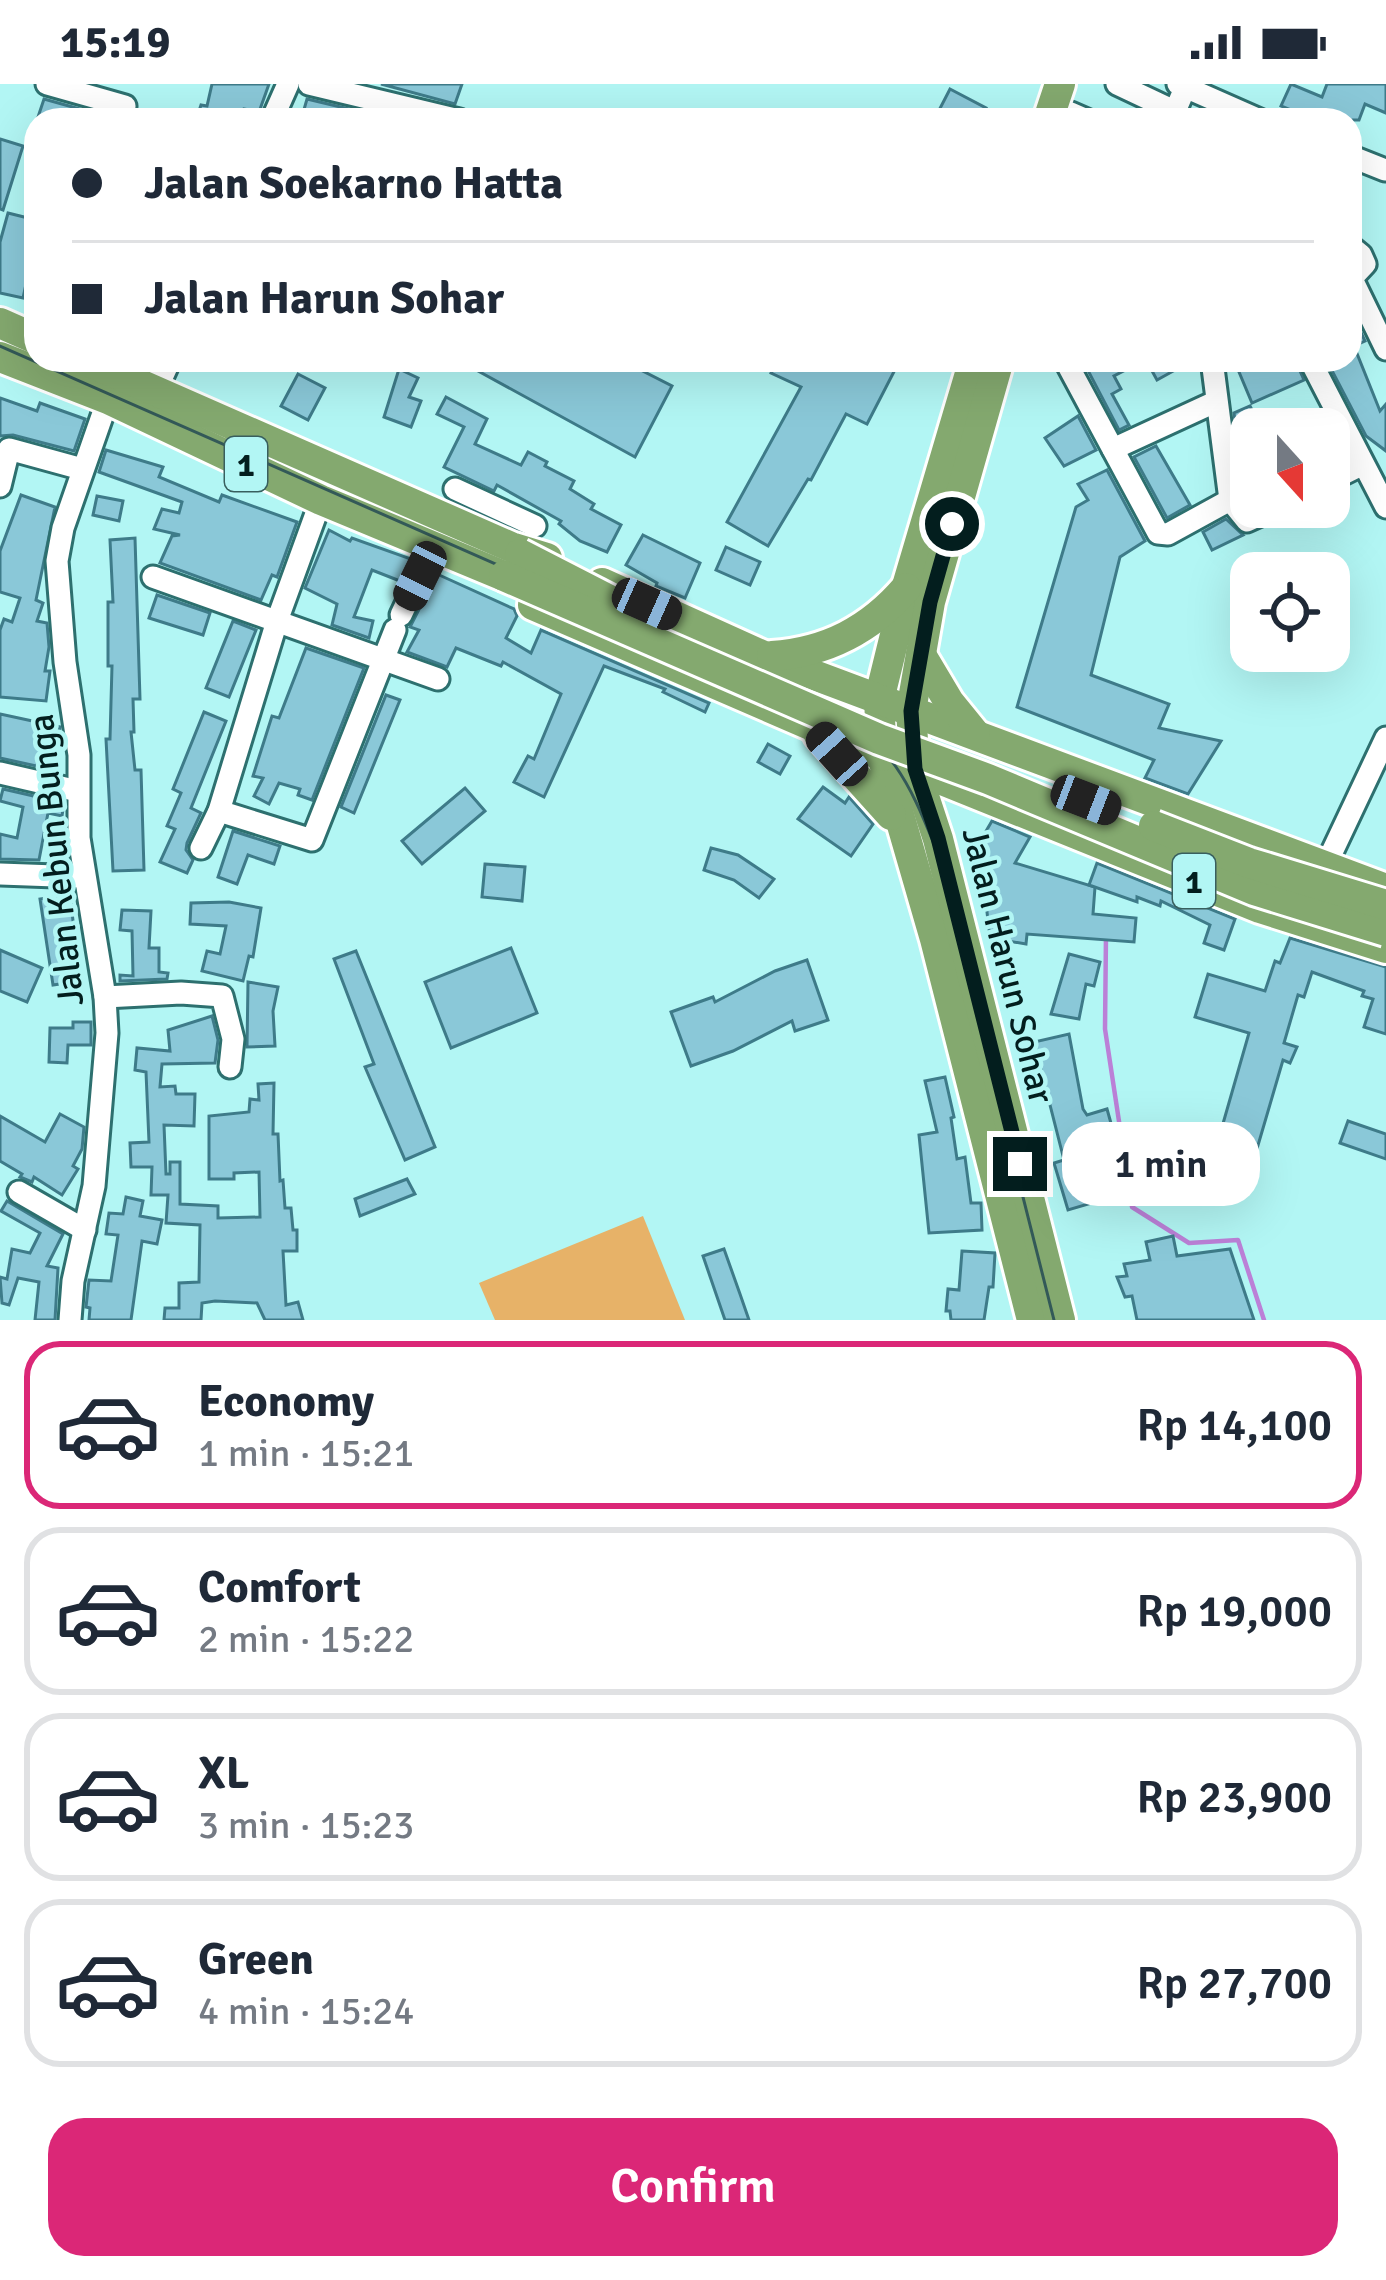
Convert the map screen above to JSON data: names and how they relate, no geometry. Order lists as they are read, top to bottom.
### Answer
{
  "streets": {
    "highway": ["1", "Jalan Harun Sohar"],
    "street": ["Jalan Kebun Bunga"]
  },
  "crossings": [
    ["1", "Jalan Kebun Bunga"],
    ["1", "Jalan Harun Sohar"]
  ],
  "north": "bottom",
  "page": {
    "status": "15:19",
    "banner": ["Jalan Soekarno Hatta", "Jalan Harun Sohar"],
    "bubble": "1 min",
    "list": [
      {
        "name": "Economy",
        "note": "1 min · 15:21",
        "value": "Rp 14,100"
      },
      {
        "name": "Comfort",
        "note": "2 min · 15:22",
        "value": "Rp 19,000"
      },
      {
        "name": "XL",
        "note": "3 min · 15:23",
        "value": "Rp 23,900"
      },
      {
        "name": "Green",
        "note": "4 min · 15:24",
        "value": "Rp 27,700"
      }
    ],
    "buttons": "Confirm"
  }
}
